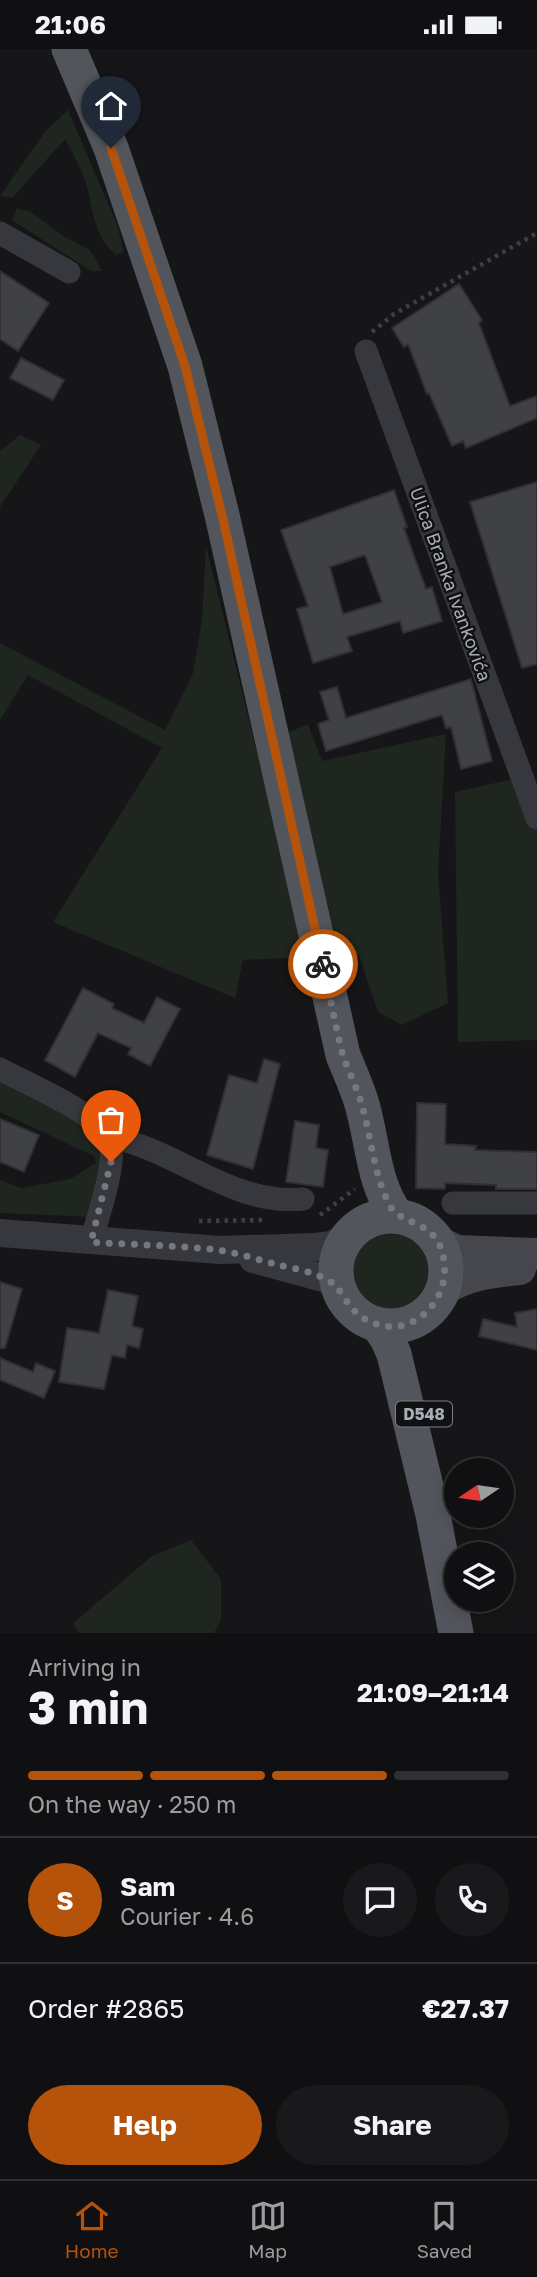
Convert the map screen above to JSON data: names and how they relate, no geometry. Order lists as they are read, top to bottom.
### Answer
{
  "streets": {
    "main road": ["D548"],
    "street": ["Ulica Branka Ivankovića"]
  },
  "north": "left",
  "page": {
    "status": "21:06",
    "heading": ["3 min", "Arriving in", "21:09–21:14"],
    "panel": [
      "Sam",
      "Courier · 4.6",
      "Order #2865",
      "€27.37"
    ],
    "bar": "On the way · 250 m",
    "round": "S",
    "buttons": ["Help", "Share"],
    "tabs": ["Home", "Map", "Saved"]
  }
}
